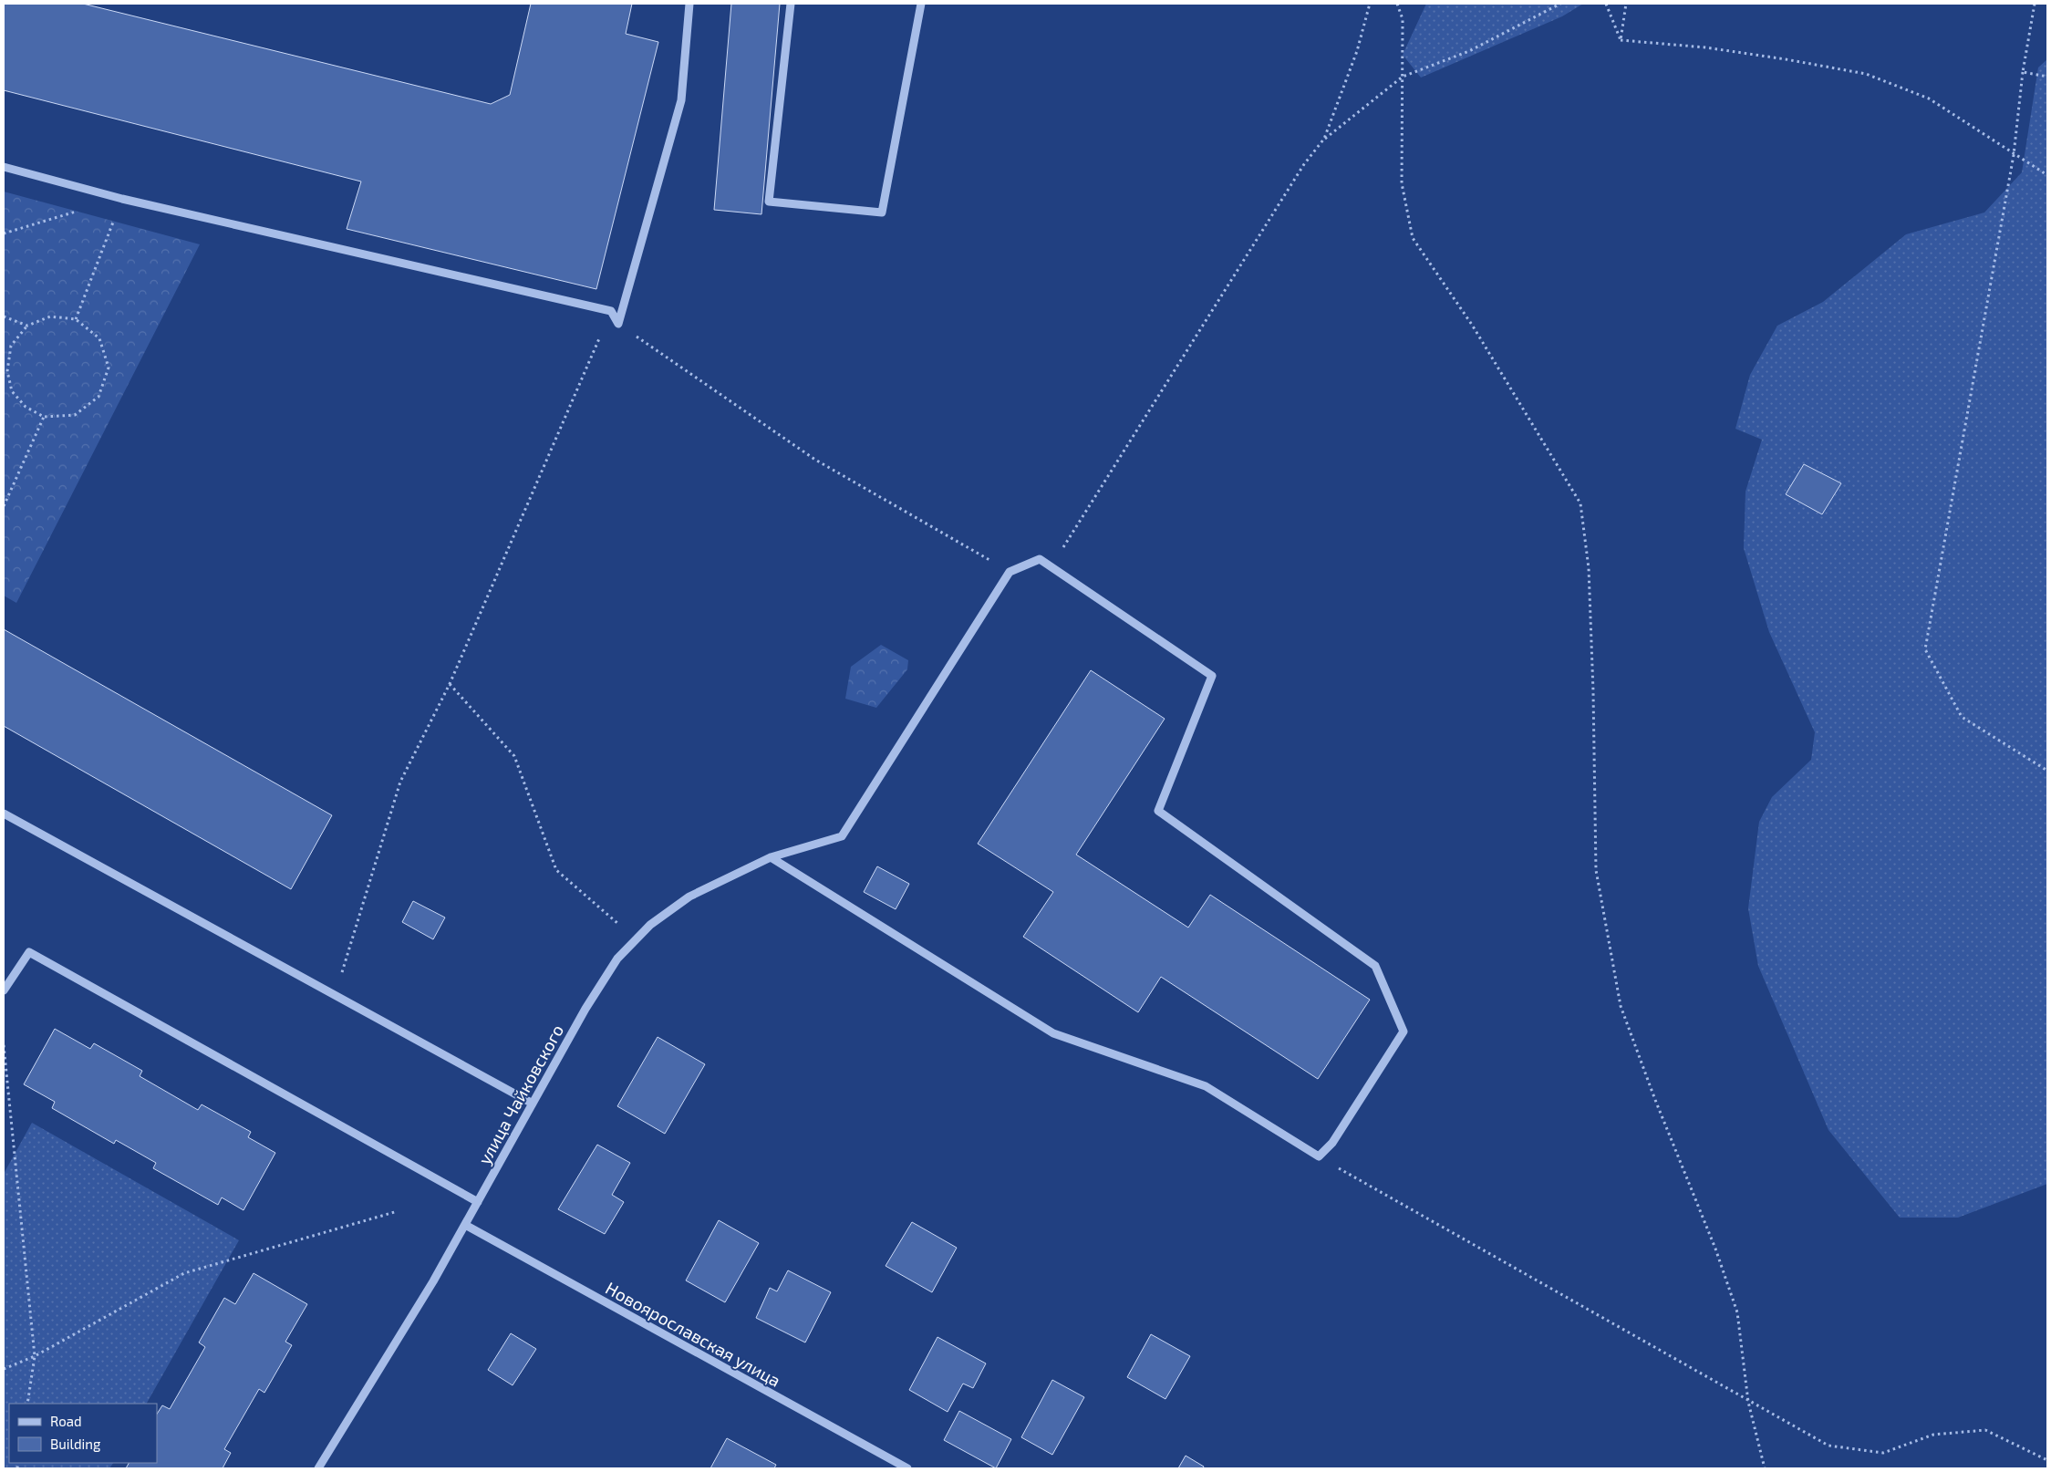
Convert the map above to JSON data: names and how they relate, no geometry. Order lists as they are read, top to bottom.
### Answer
{
  "streets": {
    "street": ["улица Чайковского", "Новоярославская улица"]
  },
  "crossings": [
    ["улица Чайковского", "Новоярославская улица"]
  ],
  "legend": ["Road", "Building"]
}
